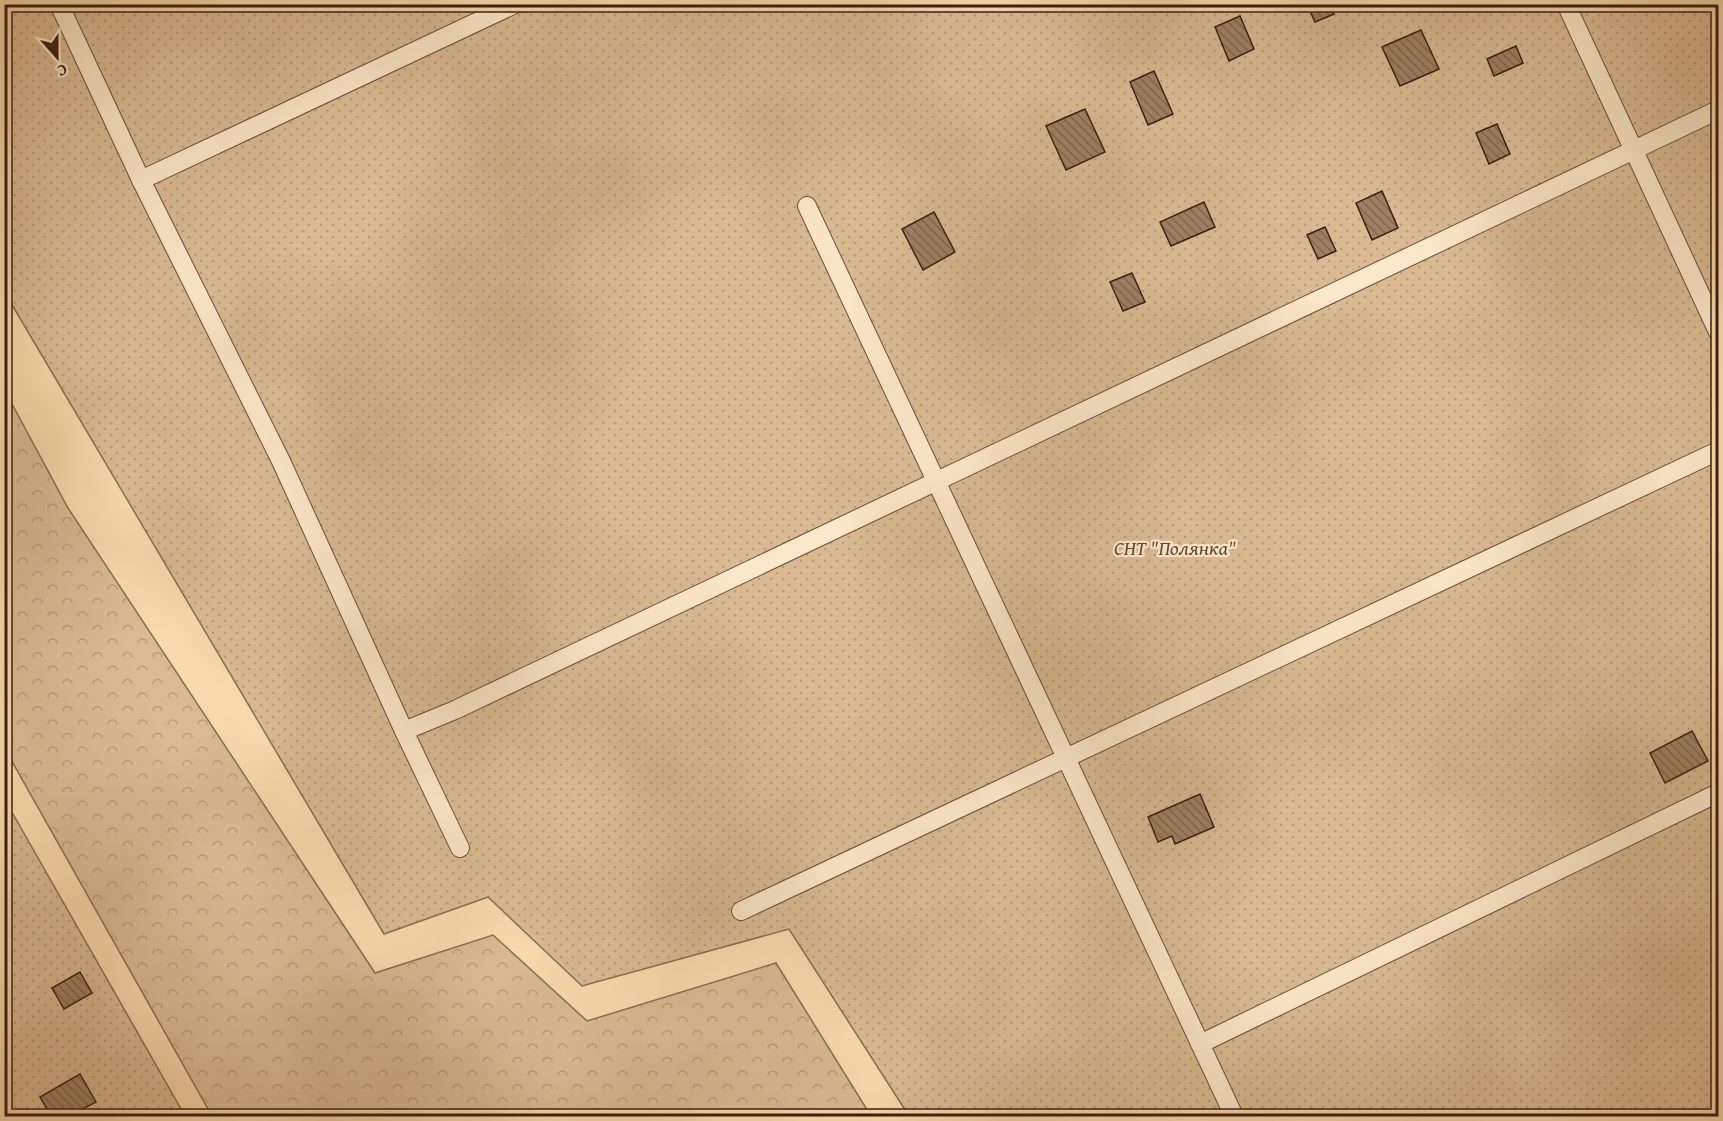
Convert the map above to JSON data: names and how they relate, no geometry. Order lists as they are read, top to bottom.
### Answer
{
  "parks": ["СНТ \"Полянка\""],
  "north": "bottom"
}
